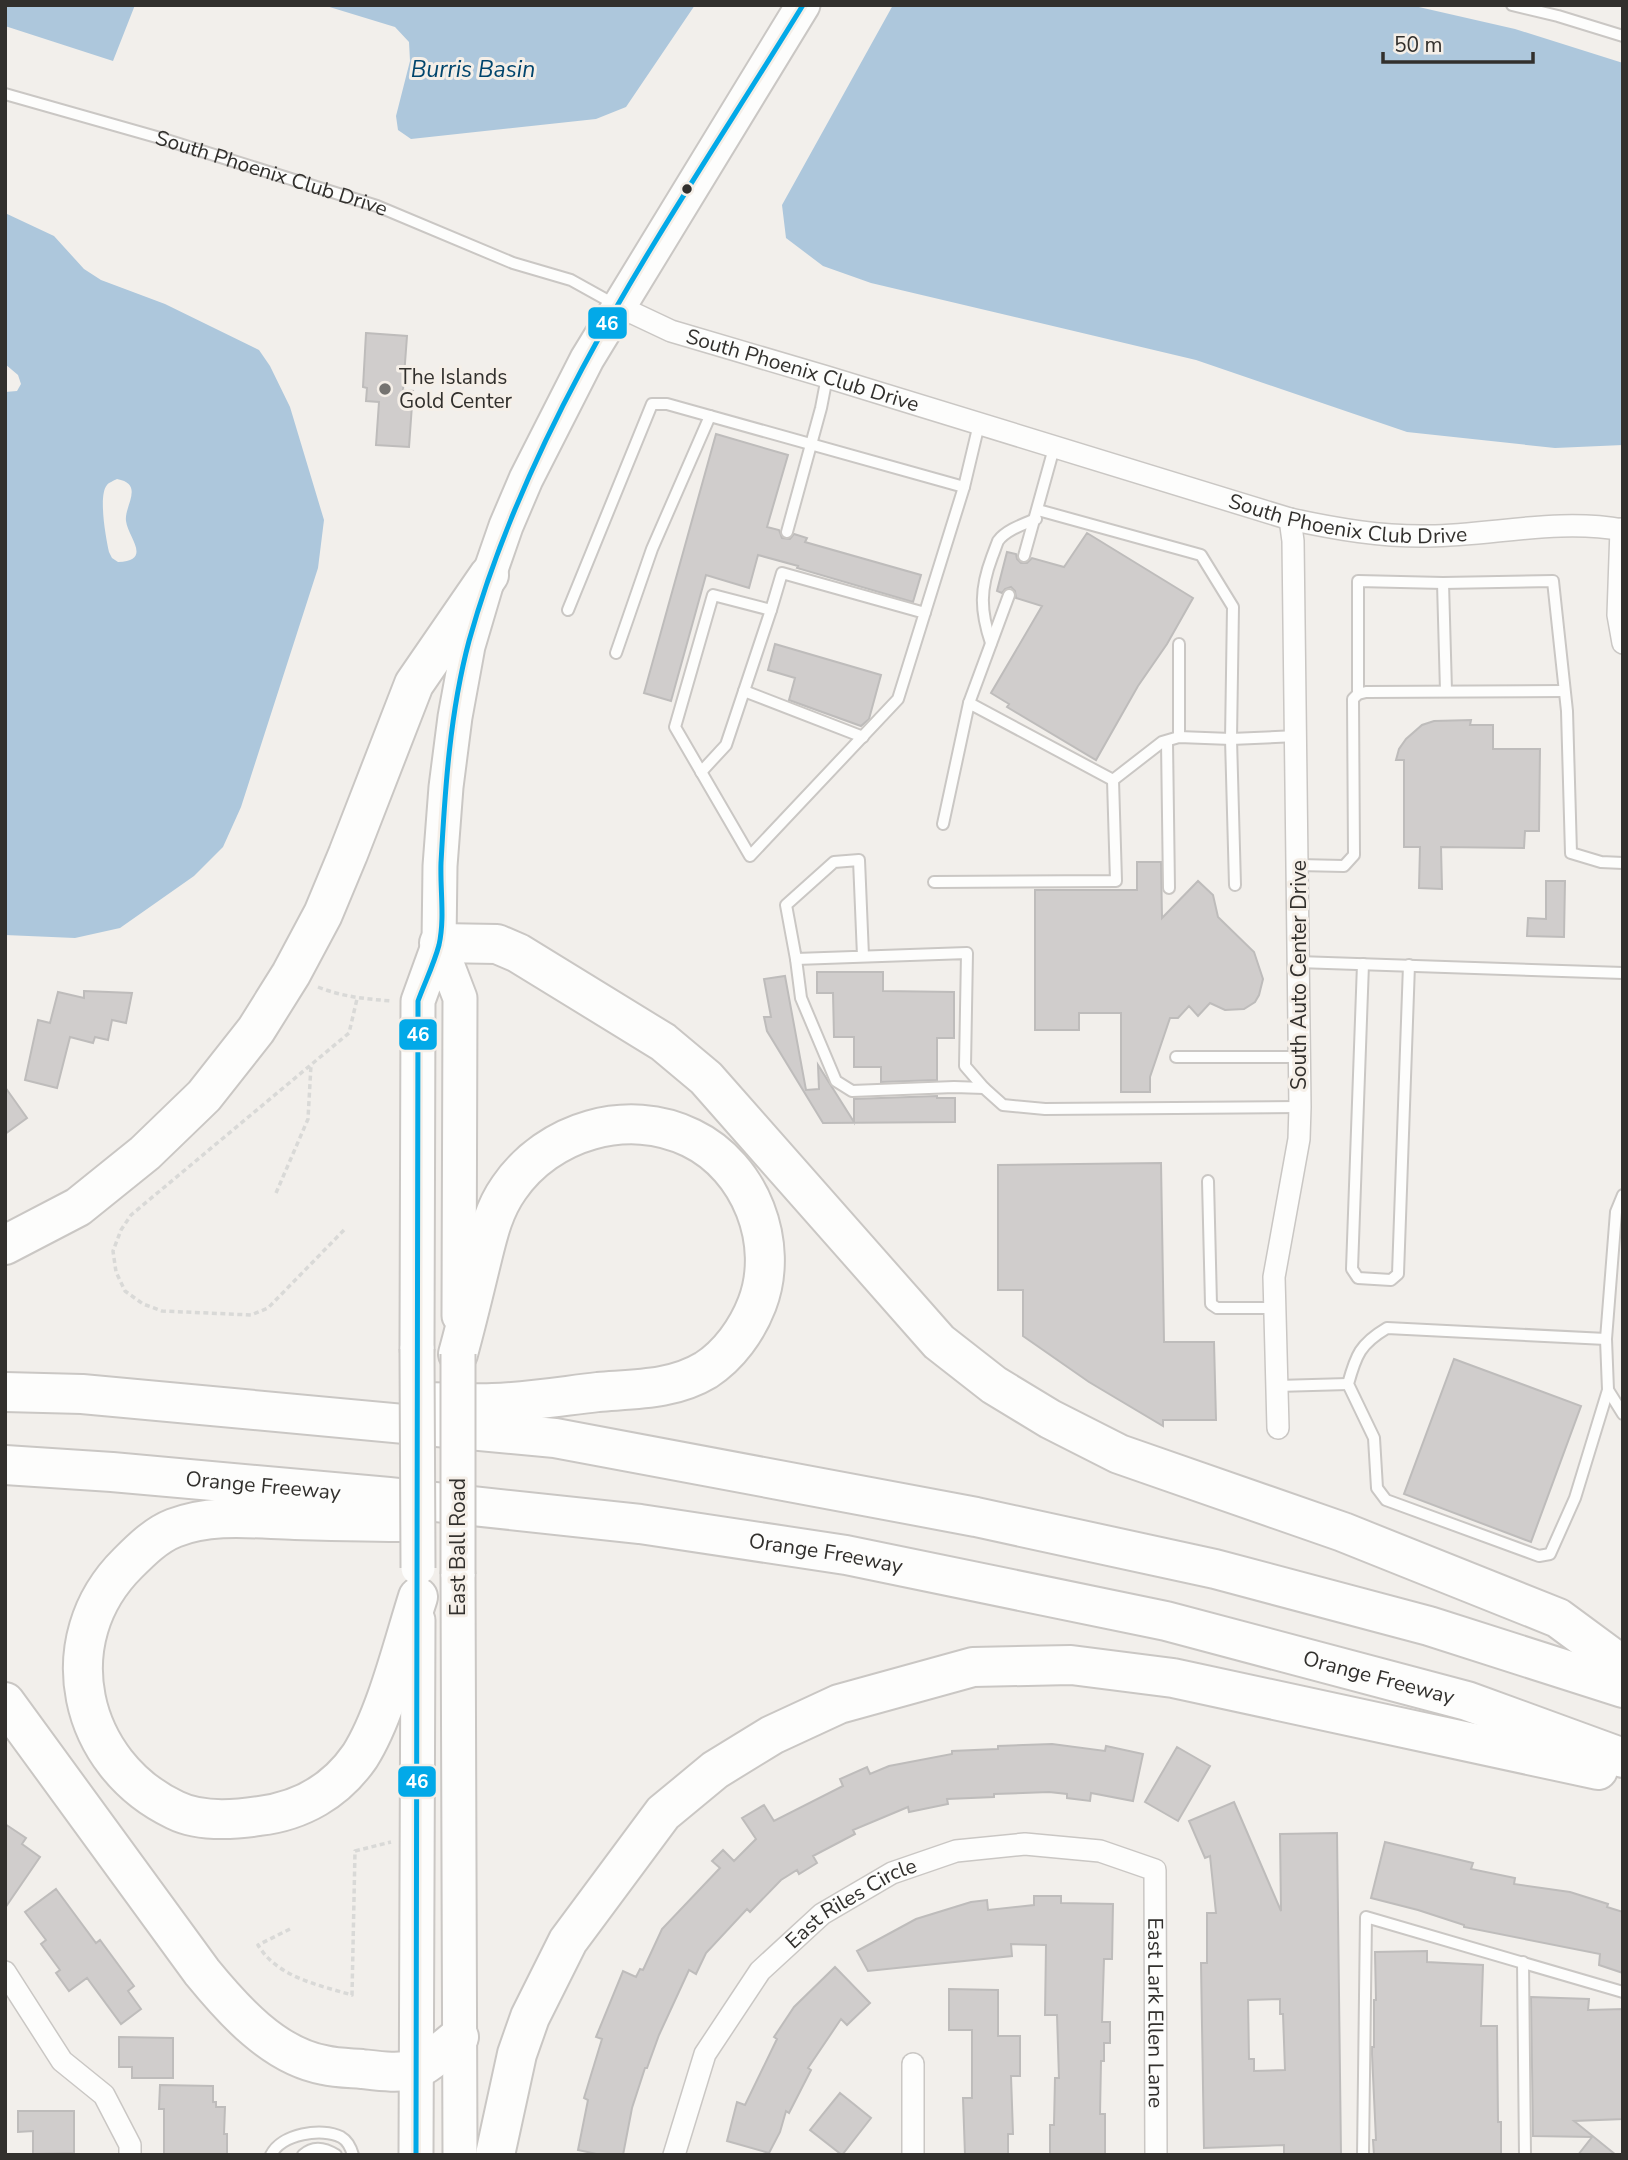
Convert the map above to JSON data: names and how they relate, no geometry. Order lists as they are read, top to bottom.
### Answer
{
  "streets": {
    "highway": ["Orange Freeway"],
    "main road": ["East Ball Road"],
    "street": [
      "South Phoenix Club Drive",
      "South Auto Center Drive",
      "East Riles Circle",
      "East Lark Ellen Lane"
    ]
  },
  "crossings": [
    ["South Phoenix Club Drive", "South Auto Center Drive"],
    ["South Phoenix Club Drive", "East Ball Road"],
    ["East Riles Circle", "East Lark Ellen Lane"]
  ],
  "water": ["Burris Basin"],
  "places": ["The Islands Gold Center"],
  "lines": ["transit line 46"],
  "scale_bar": "50 m"
}
